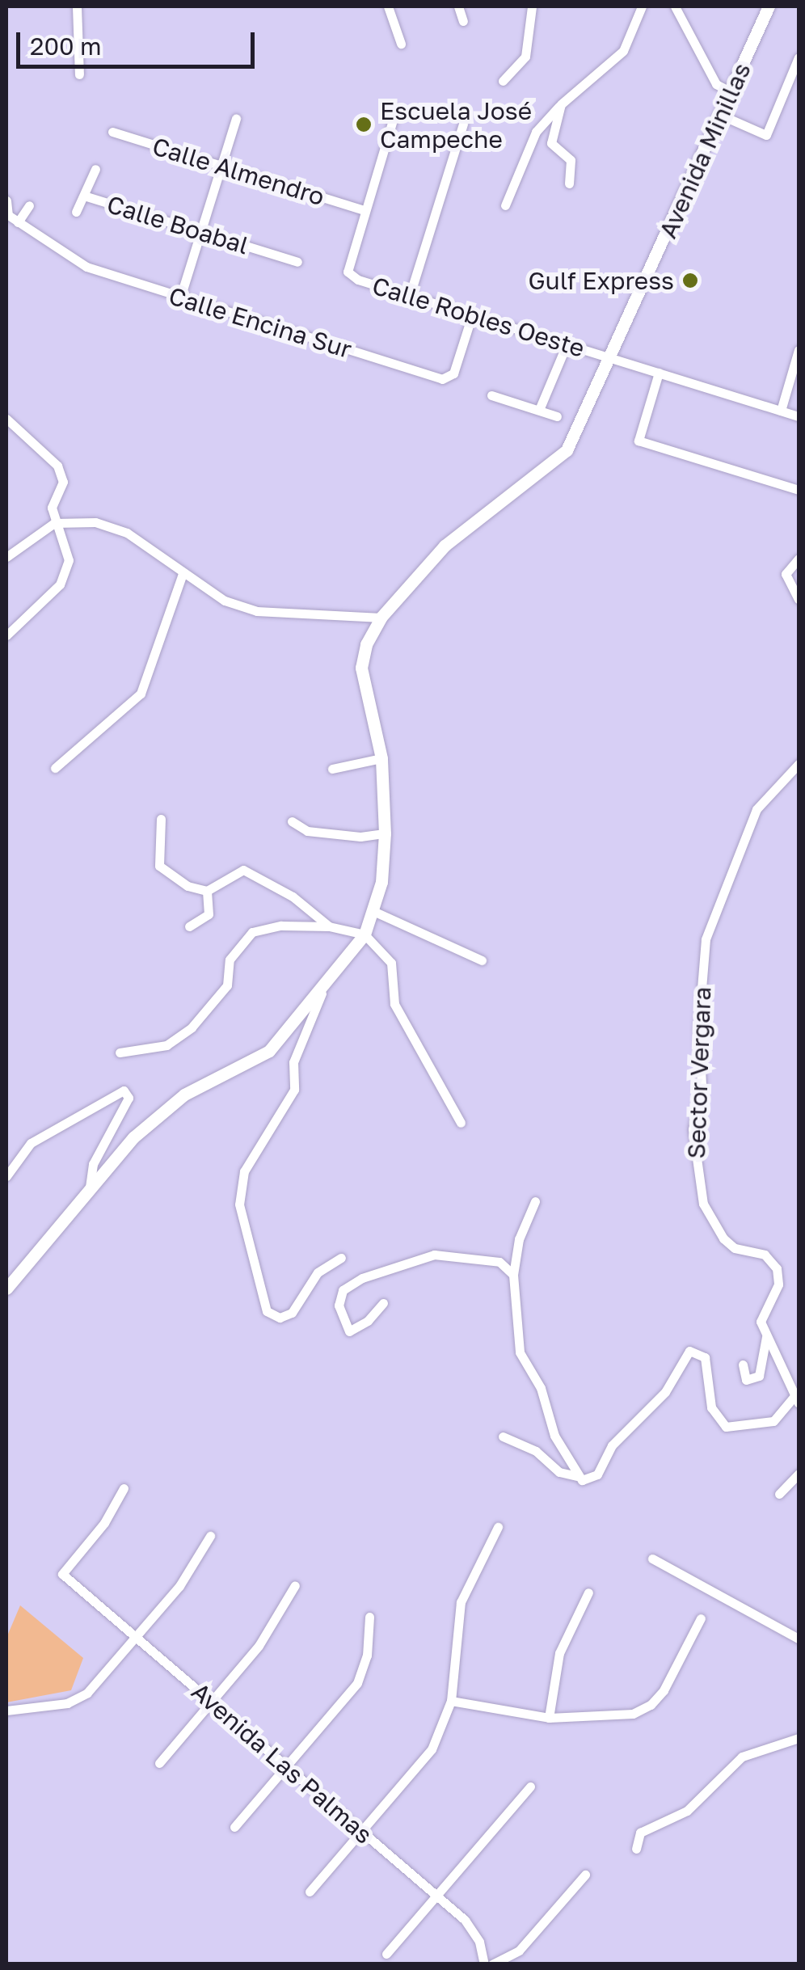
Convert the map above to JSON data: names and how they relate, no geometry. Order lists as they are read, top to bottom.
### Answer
{
  "streets": {
    "street": [
      "Avenida Minillas",
      "Calle Almendro",
      "Calle Boabal",
      "Calle Robles Oeste",
      "Calle Encina Sur",
      "Sector Vergara",
      "Avenida Las Palmas"
    ]
  },
  "crossings": [
    ["Avenida Minillas", "Calle Robles Oeste"],
    ["Calle Almendro", "Calle Robles Oeste"],
    ["Calle Robles Oeste", "Calle Encina Sur"]
  ],
  "places": ["Escuela José Campeche", "Gulf Express"],
  "scale_bar": "200 m"
}
